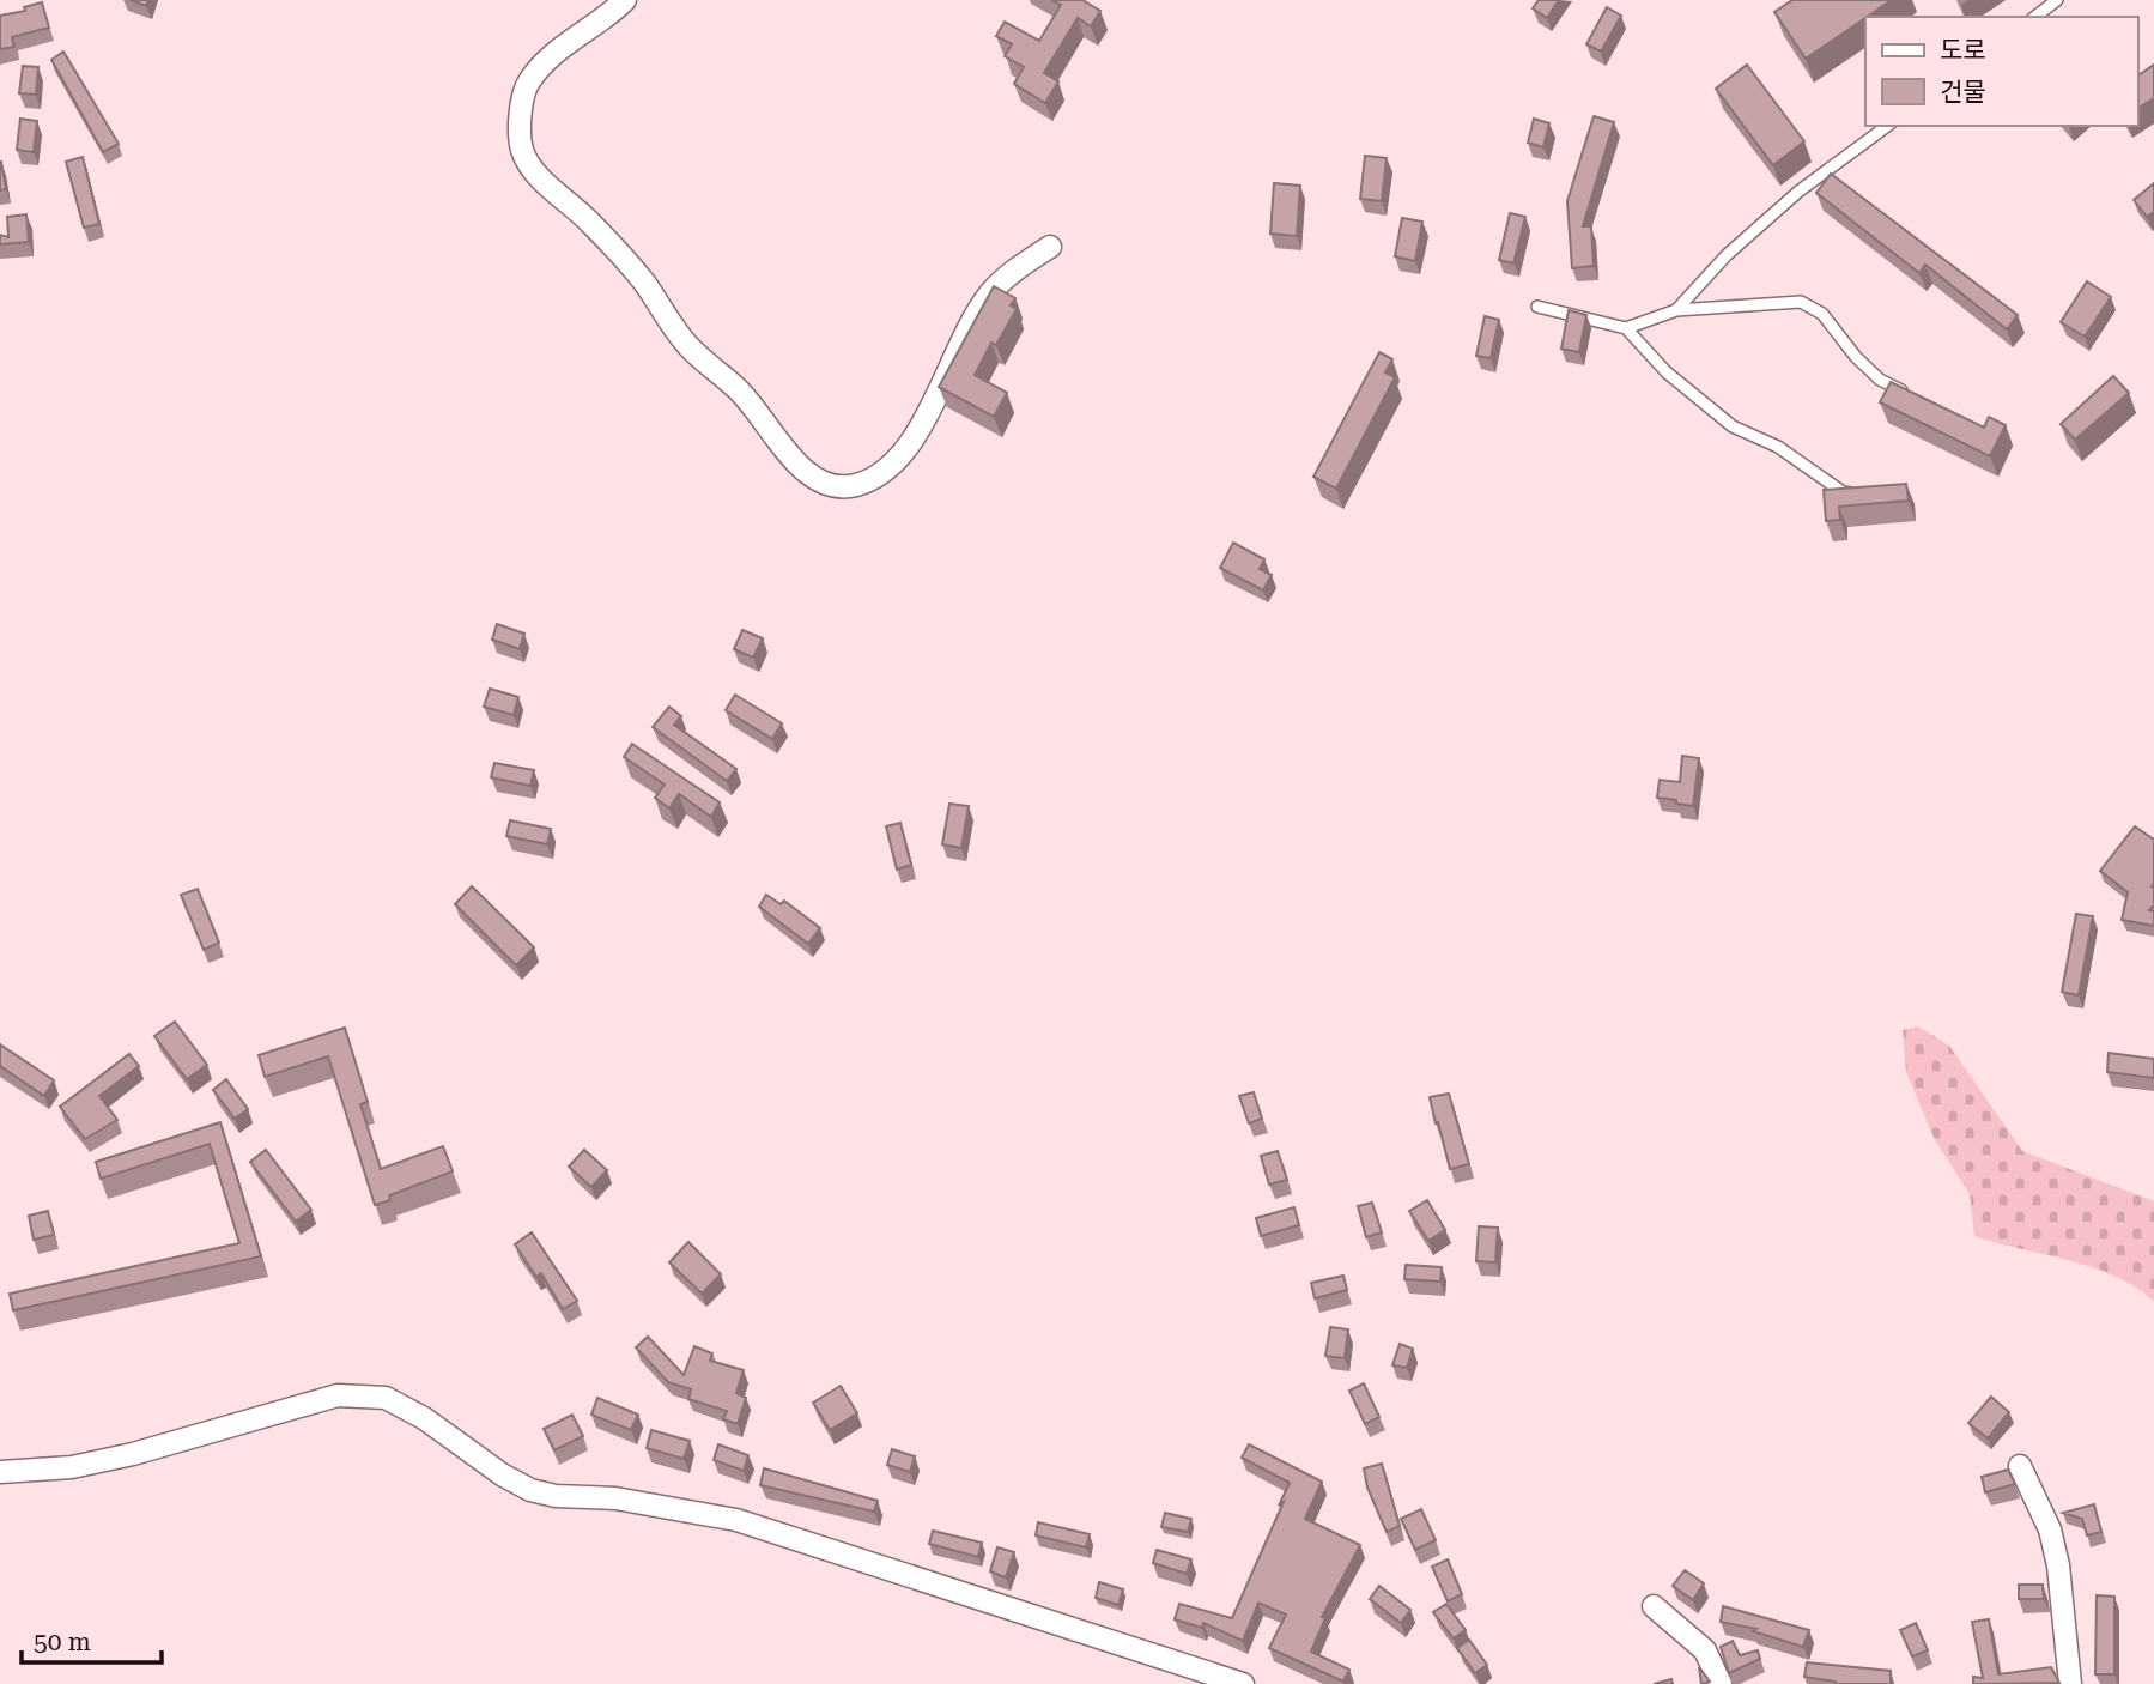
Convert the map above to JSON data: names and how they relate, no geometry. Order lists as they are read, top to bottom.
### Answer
{
  "legend": ["도로", "건물"],
  "scale_bar": "50 m"
}
